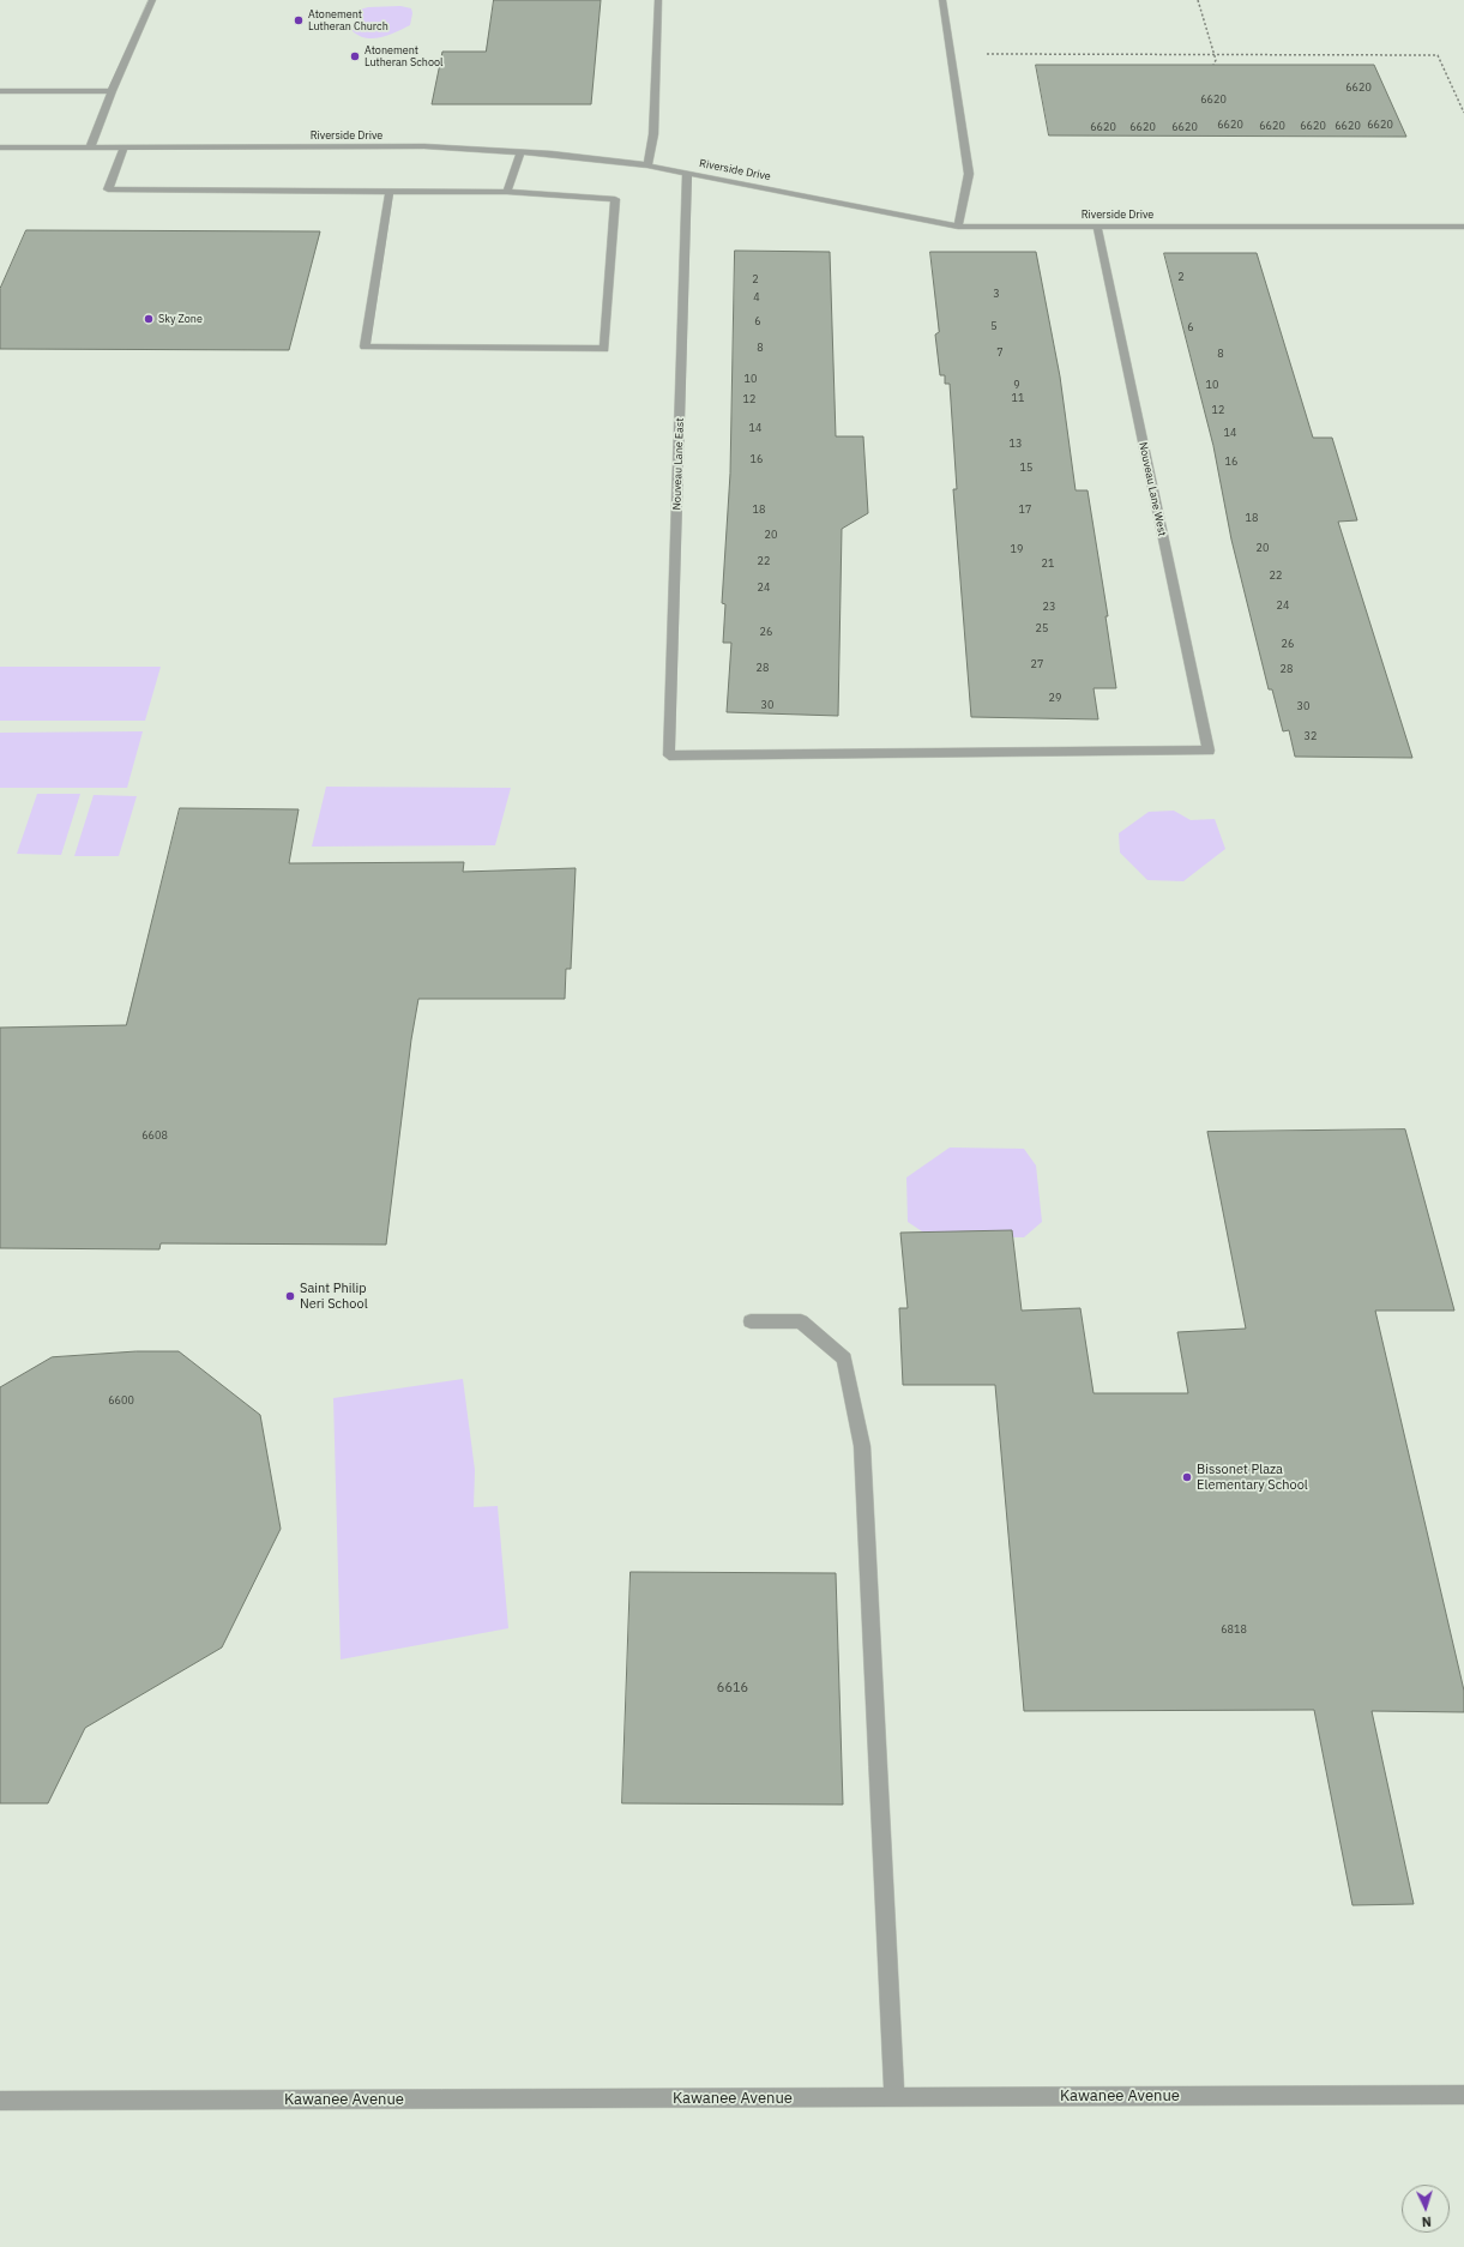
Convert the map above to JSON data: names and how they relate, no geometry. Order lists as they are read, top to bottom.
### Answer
{
  "streets": {
    "street": [
      "Riverside Drive",
      "Nouveau Lane East",
      "Nouveau Lane West",
      "Kawanee Avenue"
    ]
  },
  "crossings": [
    ["Riverside Drive", "Nouveau Lane East"],
    ["Riverside Drive", "Nouveau Lane West"],
    ["Nouveau Lane East", "Nouveau Lane West"]
  ],
  "places": [
    "Atonement Lutheran Church",
    "Atonement Lutheran School",
    "Sky Zone",
    "Saint Philip Neri School",
    "Bissonet Plaza Elementary School"
  ],
  "house_numbers": [
    "6620",
    "6620",
    "6620",
    "6620",
    "6620",
    "6620",
    "6620",
    "6620",
    "6620",
    "6620",
    "2",
    "2",
    "3",
    "4",
    "6",
    "5",
    "6",
    "8",
    "7",
    "8",
    "10",
    "9",
    "10",
    "11",
    "12",
    "12",
    "14",
    "14",
    "13",
    "16",
    "16",
    "15",
    "18",
    "17",
    "18",
    "20",
    "20",
    "19",
    "22",
    "21",
    "22",
    "24",
    "24",
    "23",
    "25",
    "26",
    "26",
    "27",
    "28",
    "28",
    "29",
    "30",
    "30",
    "32",
    "6608",
    "6600",
    "6818",
    "6616"
  ],
  "north": "bottom"
}
